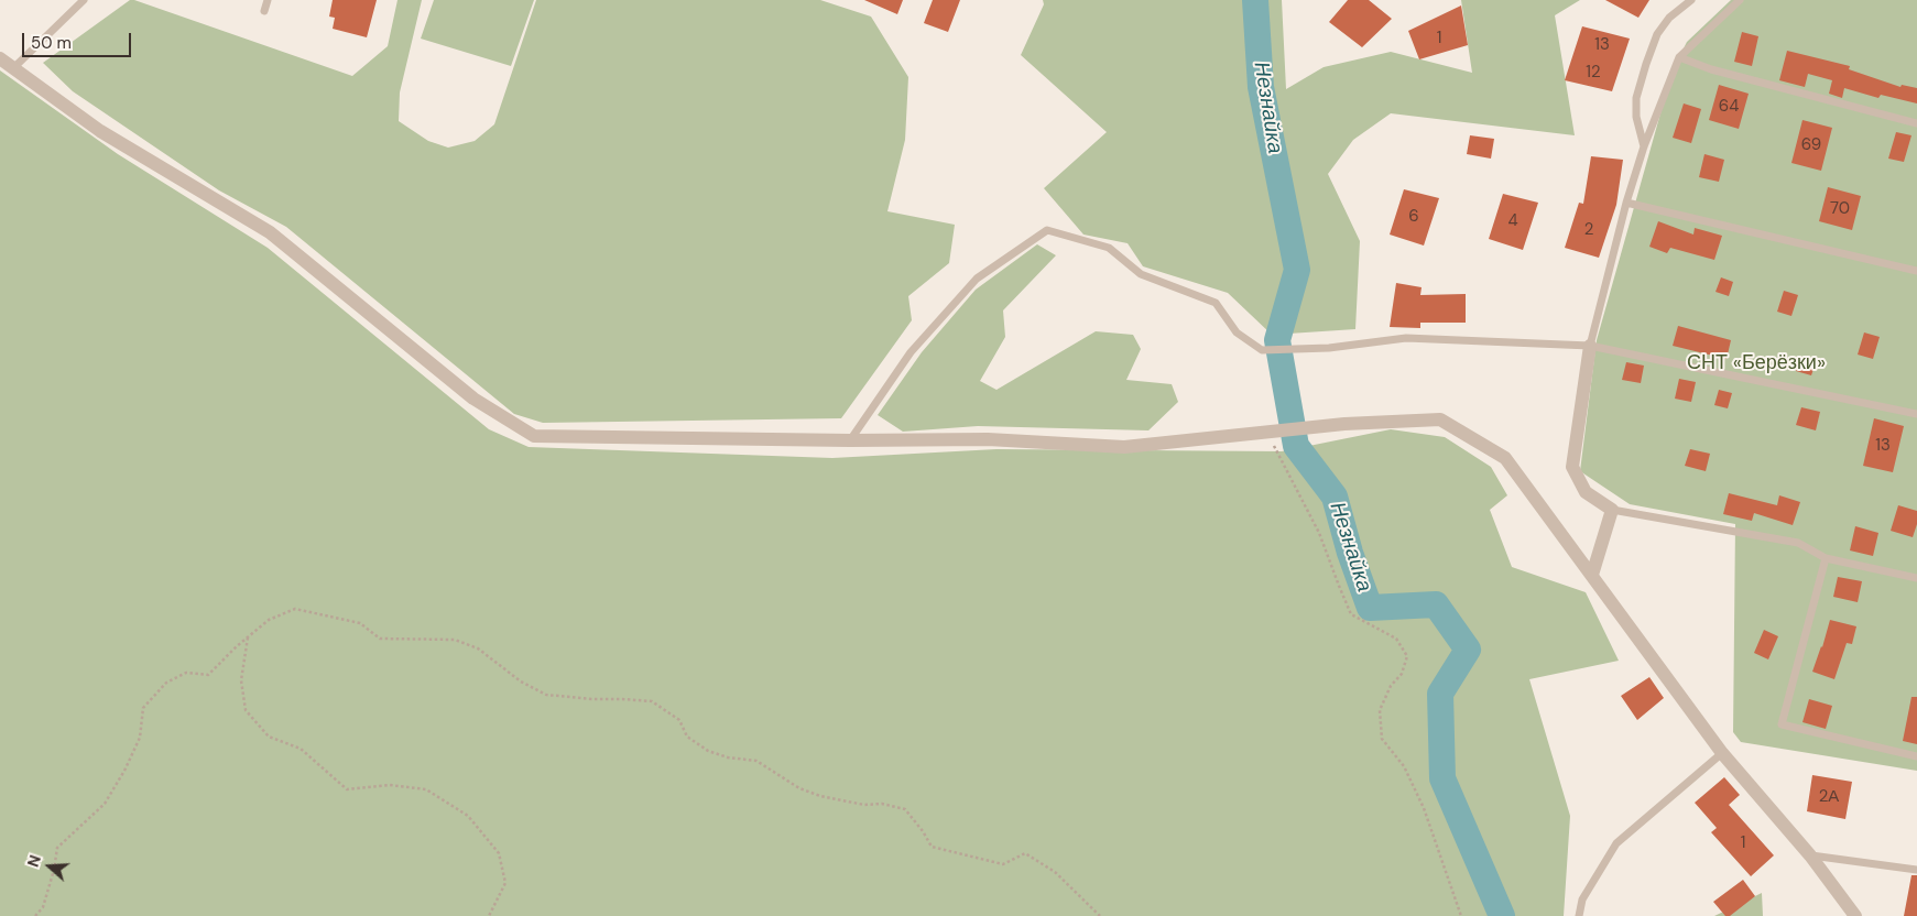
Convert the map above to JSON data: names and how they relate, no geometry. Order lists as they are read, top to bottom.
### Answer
{
  "water": ["Незнайка"],
  "parks": ["СНТ «Берёзки»"],
  "house_numbers": [
    "1",
    "13",
    "12",
    "64",
    "69",
    "70",
    "6",
    "4",
    "2",
    "13",
    "2А",
    "1"
  ],
  "scale_bar": "50 m",
  "north": "left"
}
